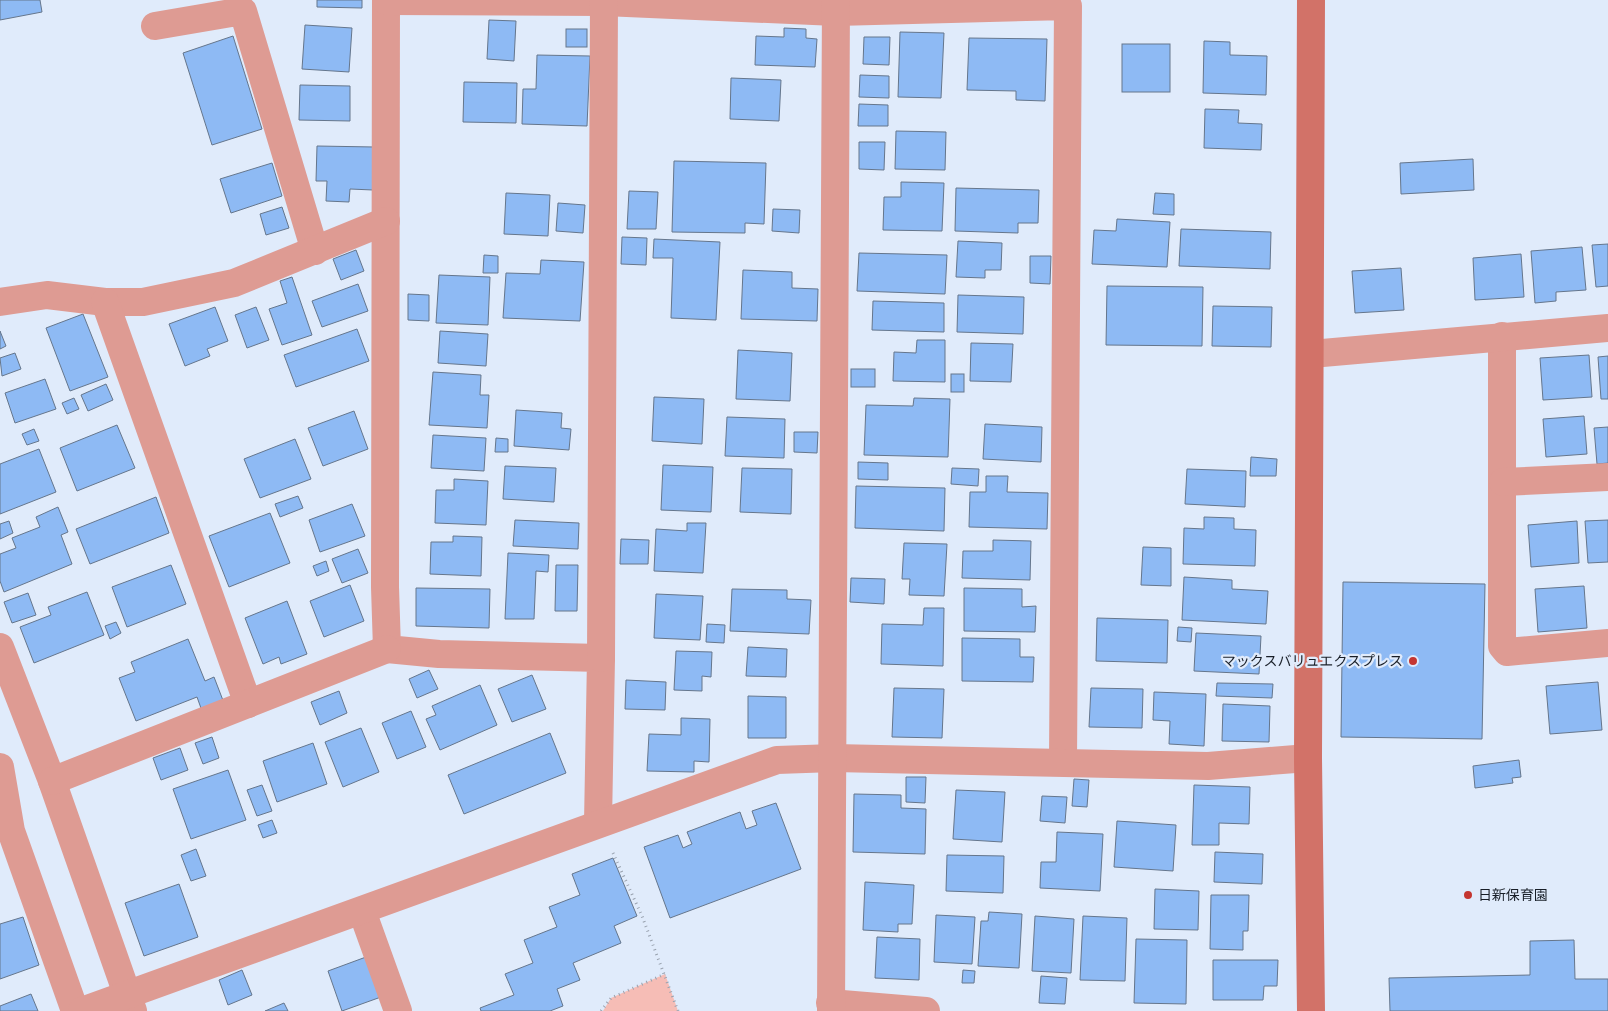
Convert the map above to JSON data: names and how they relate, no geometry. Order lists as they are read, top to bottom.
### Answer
{
  "places": ["マックスバリュエクスプレス", "日新保育園"]
}
